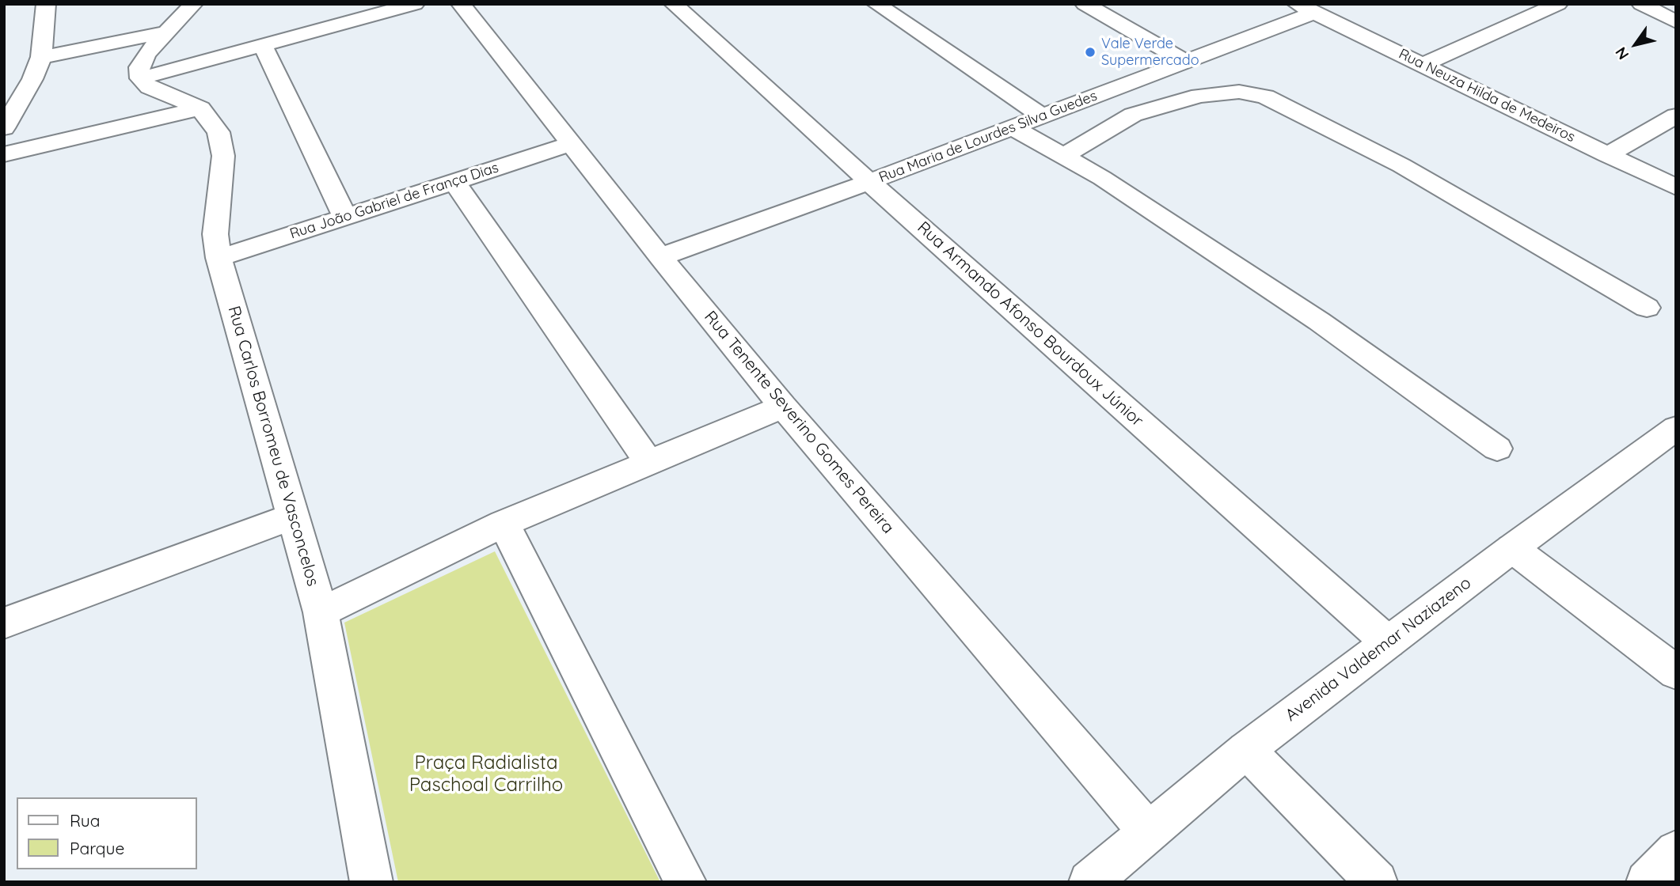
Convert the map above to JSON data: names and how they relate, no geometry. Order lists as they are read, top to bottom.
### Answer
{
  "streets": {
    "street": [
      "Rua Neuza Hilda de Medeiros",
      "Rua Maria de Lourdes Silva Guedes",
      "Rua João Gabriel de França Dias",
      "Rua Armando Afonso Bourdoux Júnior",
      "Rua Tenente Severino Gomes Pereira",
      "Rua Carlos Borromeu de Vasconcelos",
      "Avenida Valdemar Naziazeno"
    ]
  },
  "crossings": [
    ["Rua Neuza Hilda de Medeiros", "Rua Maria de Lourdes Silva Guedes"],
    ["Rua Maria de Lourdes Silva Guedes", "Rua Armando Afonso Bourdoux Júnior"],
    ["Rua Maria de Lourdes Silva Guedes", "Rua Tenente Severino Gomes Pereira"],
    ["Rua João Gabriel de França Dias", "Rua Tenente Severino Gomes Pereira"],
    ["Rua João Gabriel de França Dias", "Rua Carlos Borromeu de Vasconcelos"],
    ["Rua Armando Afonso Bourdoux Júnior", "Avenida Valdemar Naziazeno"],
    ["Rua Tenente Severino Gomes Pereira", "Avenida Valdemar Naziazeno"]
  ],
  "parks": ["Praça Radialista Paschoal Carrilho"],
  "places": ["Vale Verde Supermercado"],
  "legend": ["Rua", "Parque"],
  "north": "bottom left"
}
